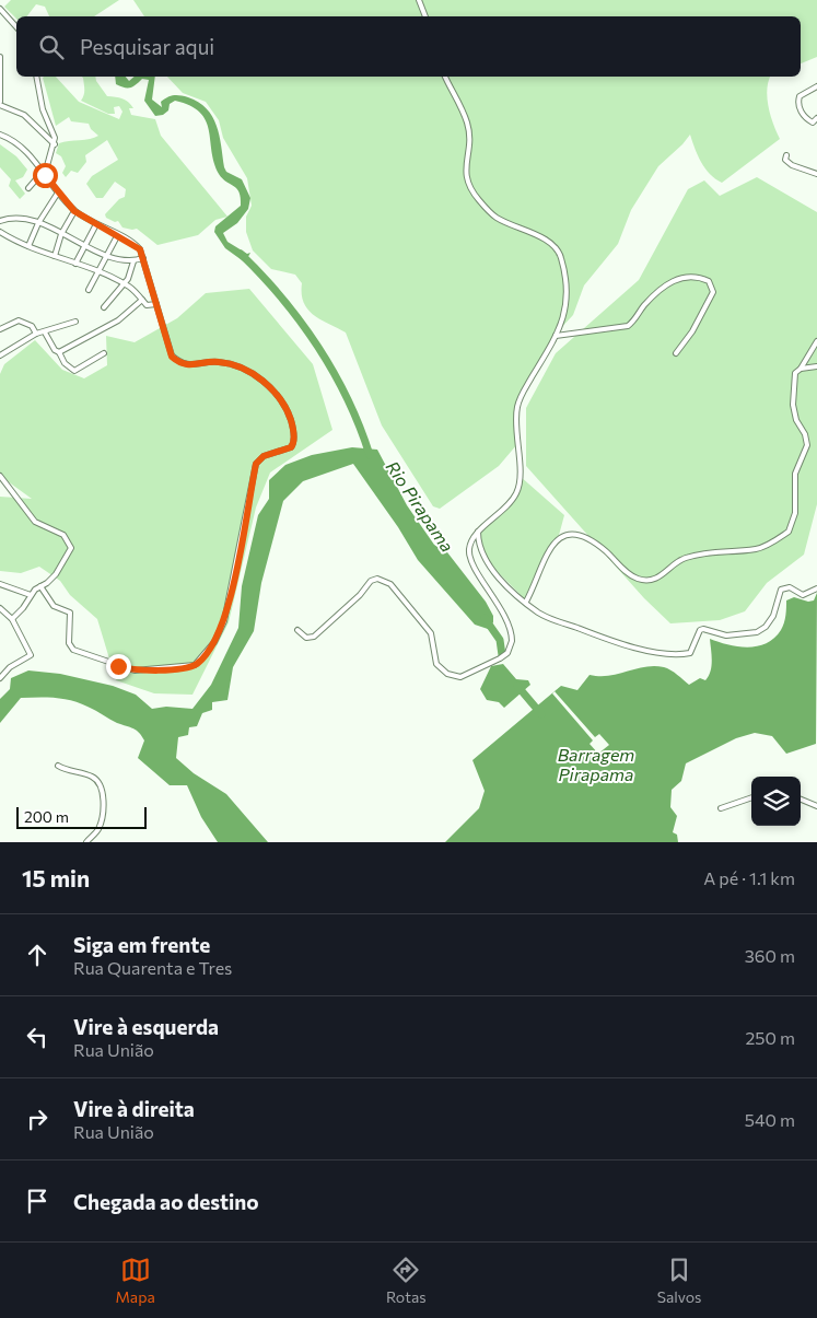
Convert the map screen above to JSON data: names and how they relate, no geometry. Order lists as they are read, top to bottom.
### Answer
{
  "water": ["Rio Pirapama", "Barragem Pirapama"],
  "scale_bar": "200 m",
  "page": {
    "search": "Pesquisar aqui",
    "scale": "200 m",
    "heading": ["15 min", "A pé · 1.1 km"],
    "list": [
      ["Siga em frente", "Rua Quarenta e Tres", "360 m"],
      ["Vire à esquerda", "Rua União", "250 m"],
      ["Vire à direita", "Rua União", "540 m"],
      "Chegada ao destino"
    ],
    "nav": ["Mapa", "Rotas", "Salvos"]
  }
}
